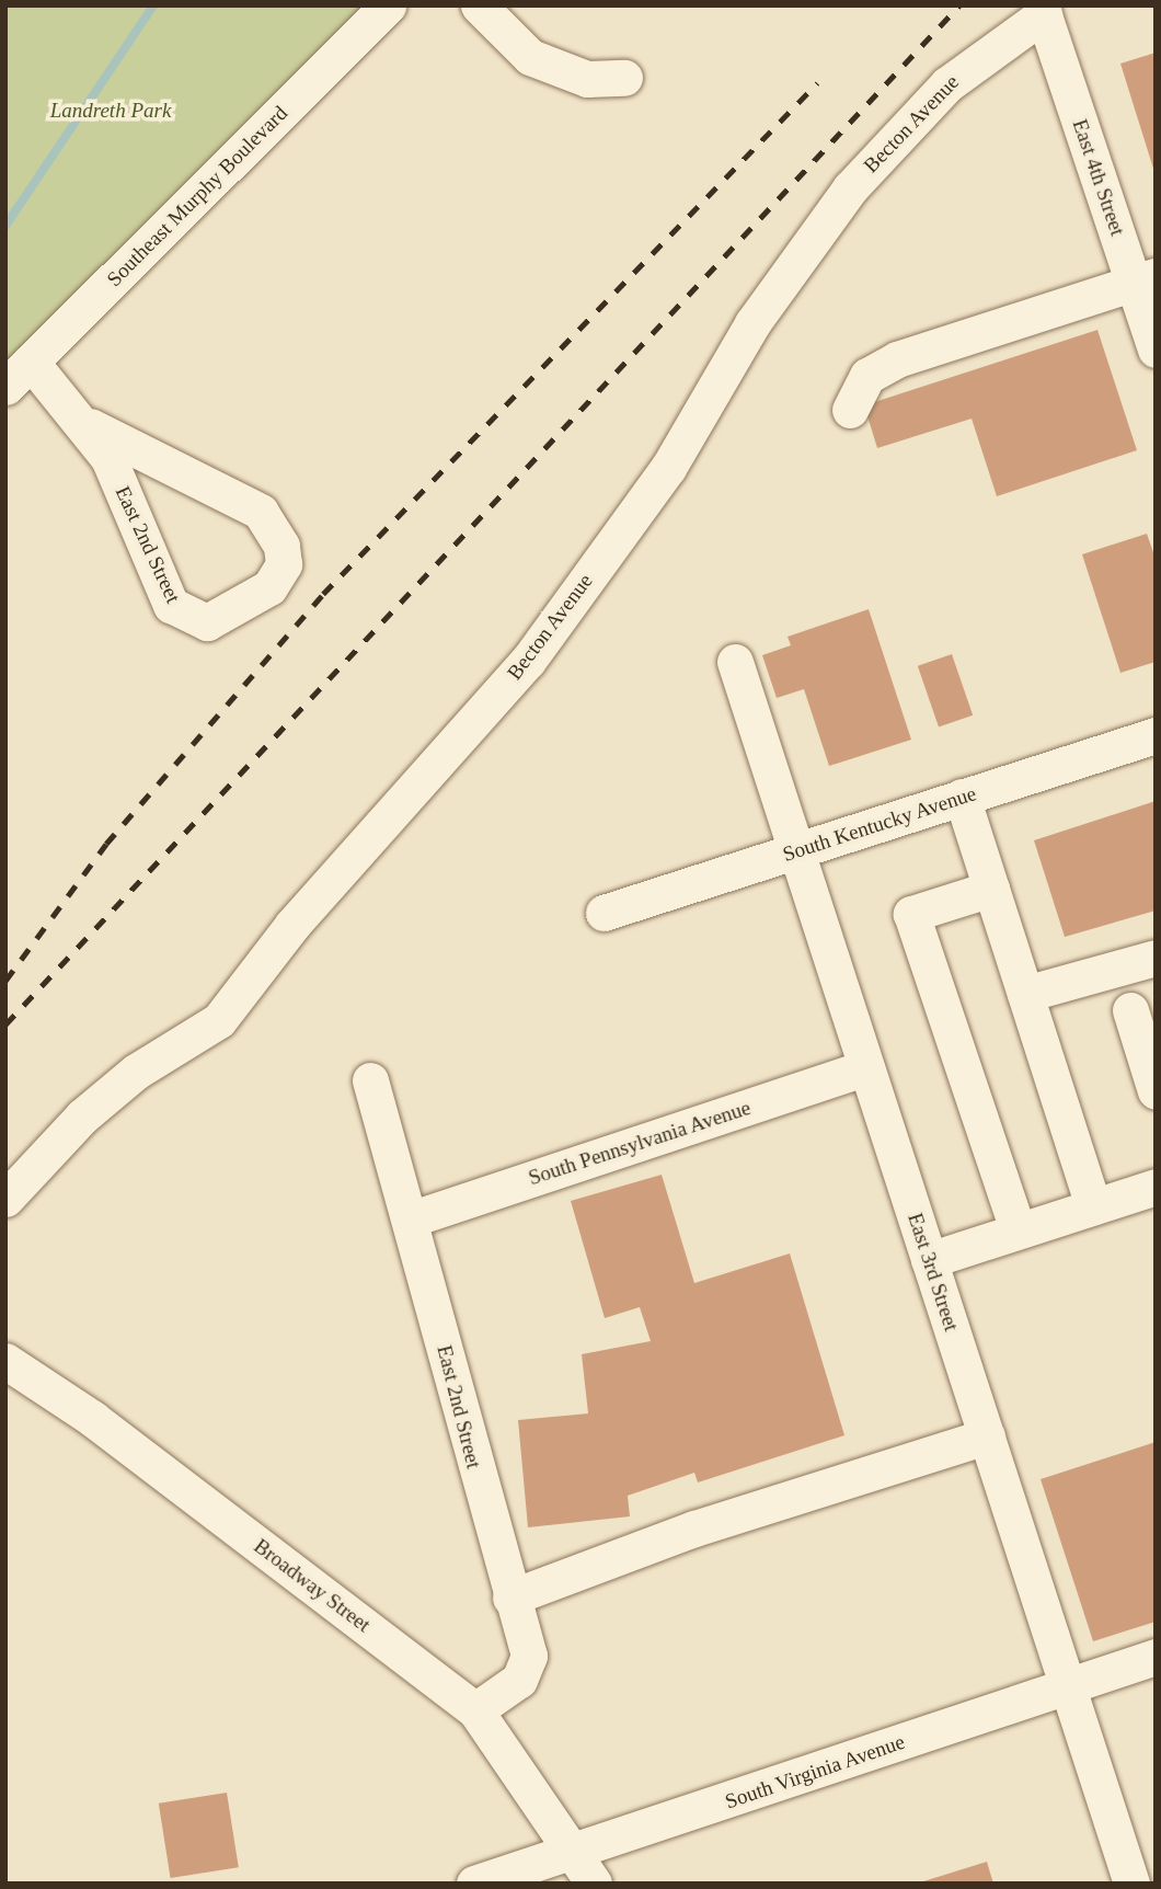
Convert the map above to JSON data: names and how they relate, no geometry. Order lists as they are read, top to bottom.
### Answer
{
  "streets": {
    "street": [
      "Becton Avenue",
      "East 4th Street",
      "Southeast Murphy Boulevard",
      "East 2nd Street",
      "South Kentucky Avenue",
      "South Pennsylvania Avenue",
      "East 3rd Street",
      "Broadway Street",
      "South Virginia Avenue"
    ]
  },
  "crossings": [
    ["Becton Avenue", "East 4th Street"],
    ["Southeast Murphy Boulevard", "East 2nd Street"],
    ["East 2nd Street", "South Pennsylvania Avenue"],
    ["East 2nd Street", "Broadway Street"],
    ["South Kentucky Avenue", "East 3rd Street"],
    ["South Pennsylvania Avenue", "East 3rd Street"],
    ["East 3rd Street", "South Virginia Avenue"],
    ["Broadway Street", "South Virginia Avenue"]
  ],
  "parks": ["Landreth Park"]
}
